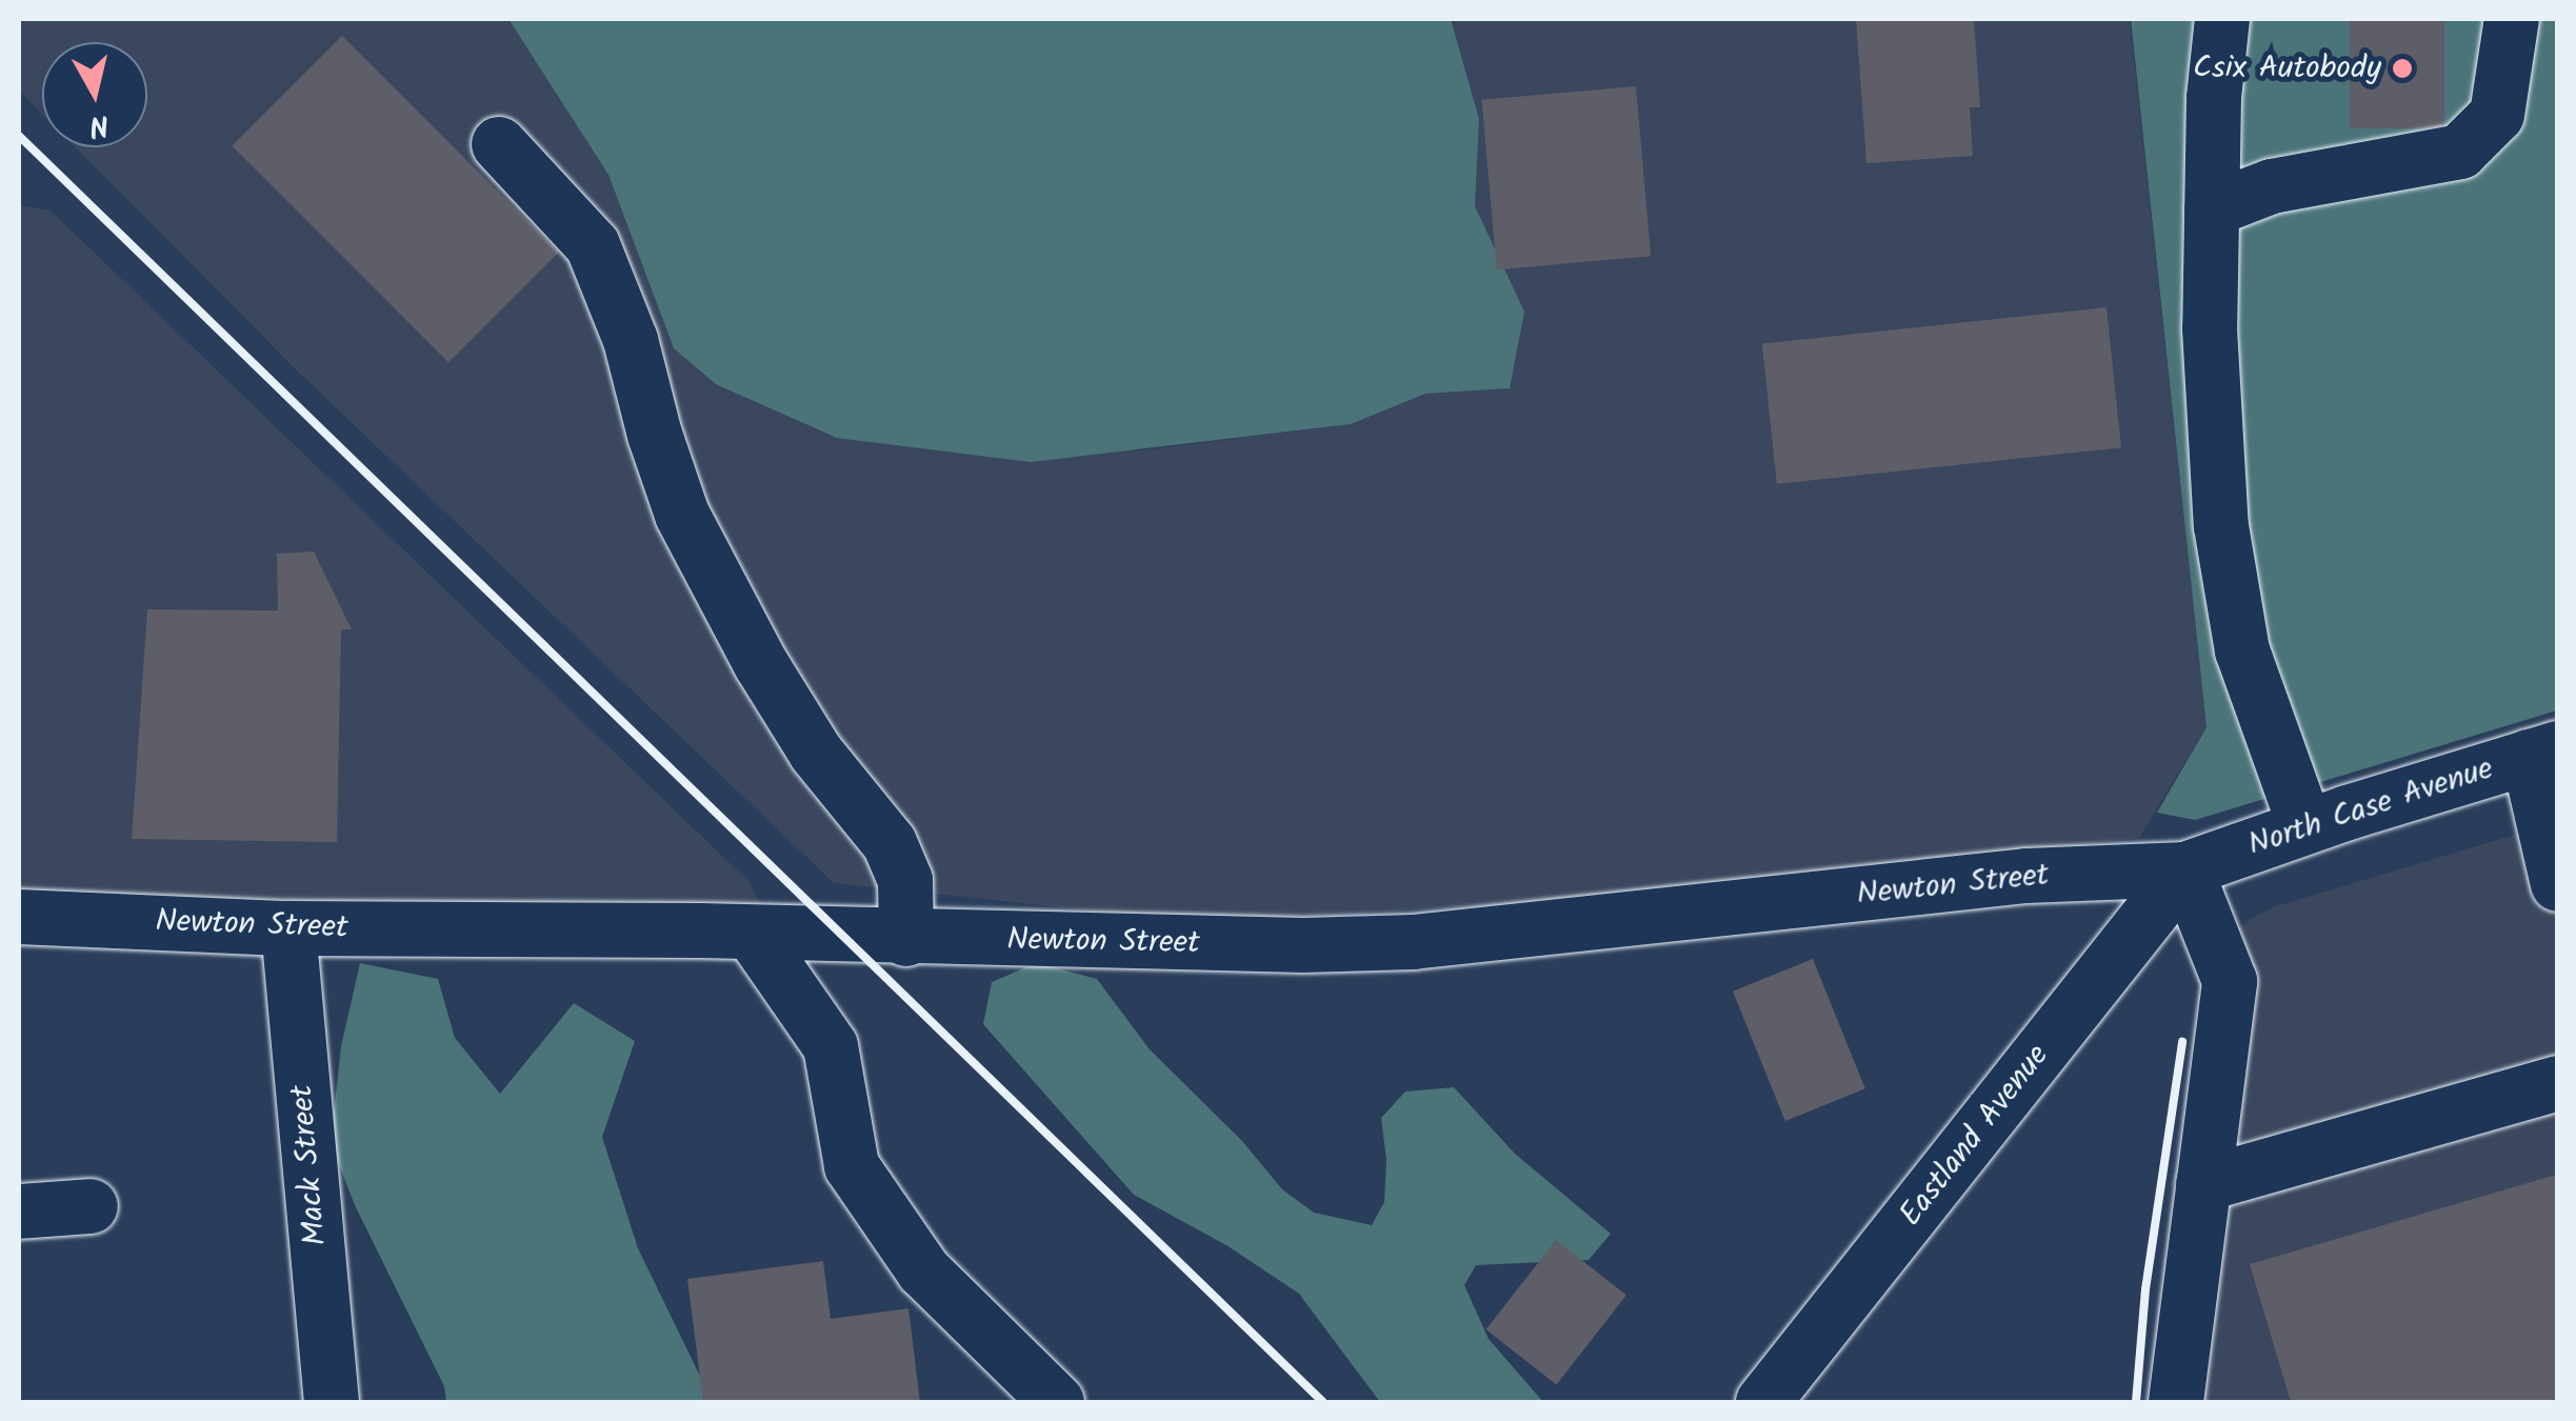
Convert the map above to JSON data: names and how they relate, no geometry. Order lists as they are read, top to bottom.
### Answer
{
  "streets": {
    "street": [
      "North Case Avenue",
      "Newton Street",
      "Eastland Avenue",
      "Mack Street"
    ]
  },
  "crossings": [
    ["North Case Avenue", "Newton Street"],
    ["North Case Avenue", "Eastland Avenue"],
    ["Newton Street", "Eastland Avenue"],
    ["Newton Street", "Mack Street"]
  ],
  "places": ["Csix Autobody"],
  "north": "bottom"
}
